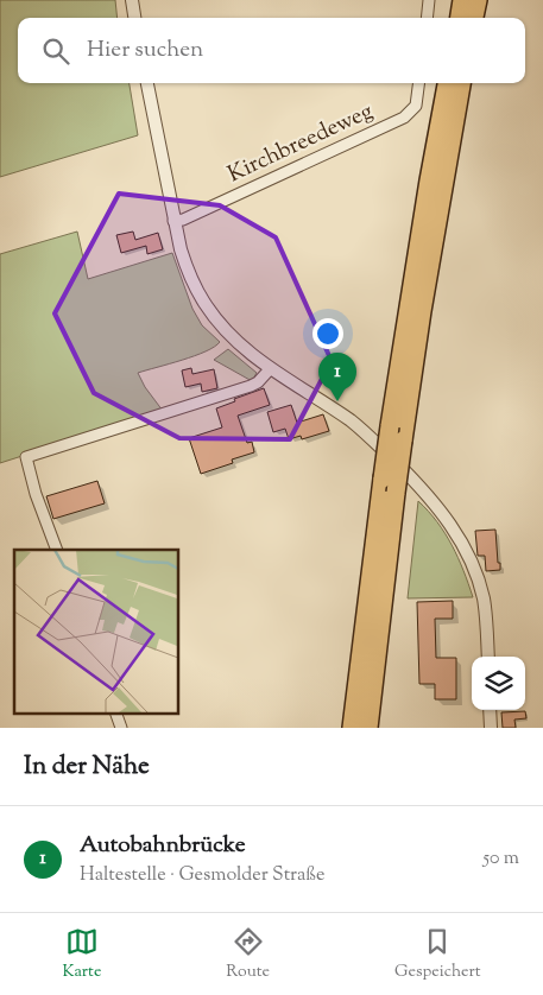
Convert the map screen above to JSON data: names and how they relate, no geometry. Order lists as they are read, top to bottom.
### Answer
{
  "streets": {
    "street": ["Kirchbreedeweg"]
  },
  "page": {
    "search": "Hier suchen",
    "pins": "1",
    "heading": "In der Nähe",
    "list": [
      {
        "mark": "1",
        "name": "Autobahnbrücke",
        "note": "Haltestelle · Gesmolder Straße",
        "value": "50 m"
      }
    ],
    "nav": ["Karte", "Route", "Gespeichert"]
  }
}
